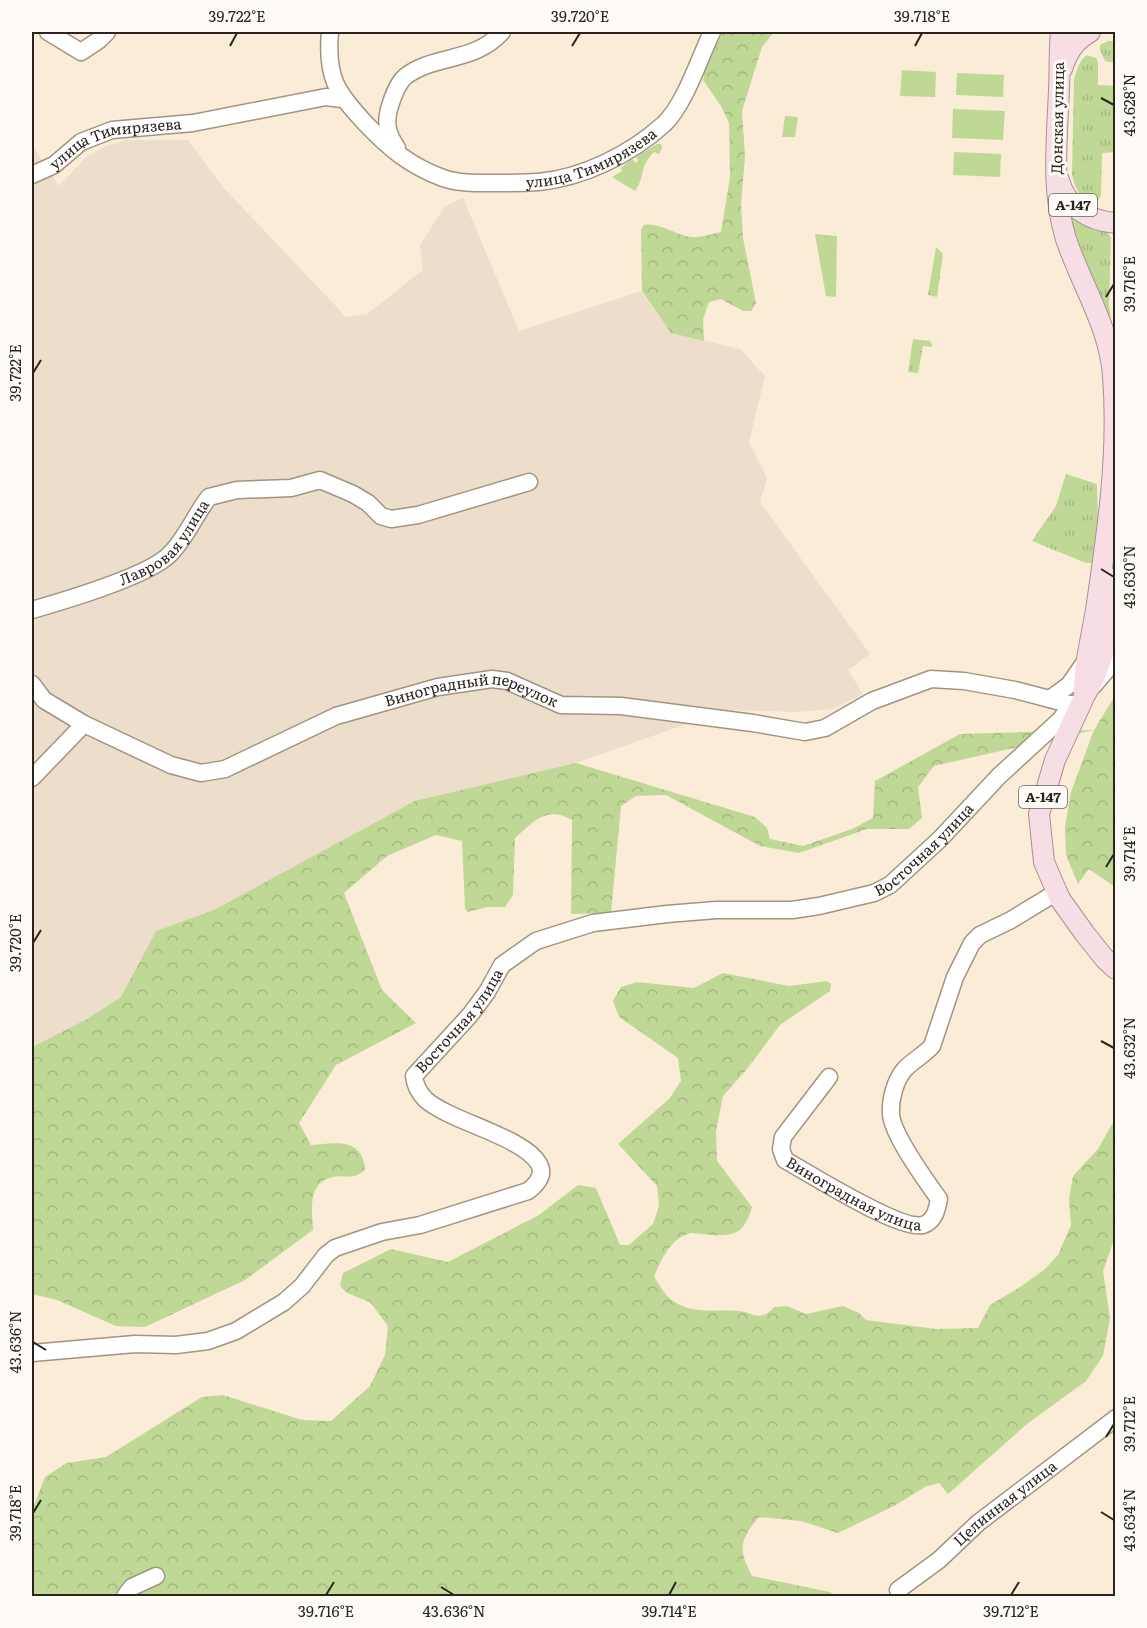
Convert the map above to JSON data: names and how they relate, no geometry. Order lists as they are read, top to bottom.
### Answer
{
  "streets": {
    "main road": ["Донская улица", "А-147"],
    "street": [
      "улица Тимирязева",
      "Лавровая улица",
      "Виноградный переулок",
      "Восточная улица",
      "Виноградная улица",
      "Целинная улица"
    ]
  },
  "crossings": [
    ["Донская улица", "А-147"],
    ["Донская улица", "Виноградный переулок"],
    ["Донская улица", "Восточная улица"],
    ["А-147", "Виноградный переулок"],
    ["А-147", "Восточная улица"],
    ["А-147", "Виноградная улица"],
    ["Виноградный переулок", "Восточная улица"]
  ],
  "coordinates": [
    "39.722°E",
    "39.720°E",
    "39.718°E",
    "43.628°N",
    "39.716°E",
    "43.630°N",
    "39.714°E",
    "43.632°N",
    "43.636°N",
    "39.712°E",
    "43.634°N"
  ]
}
